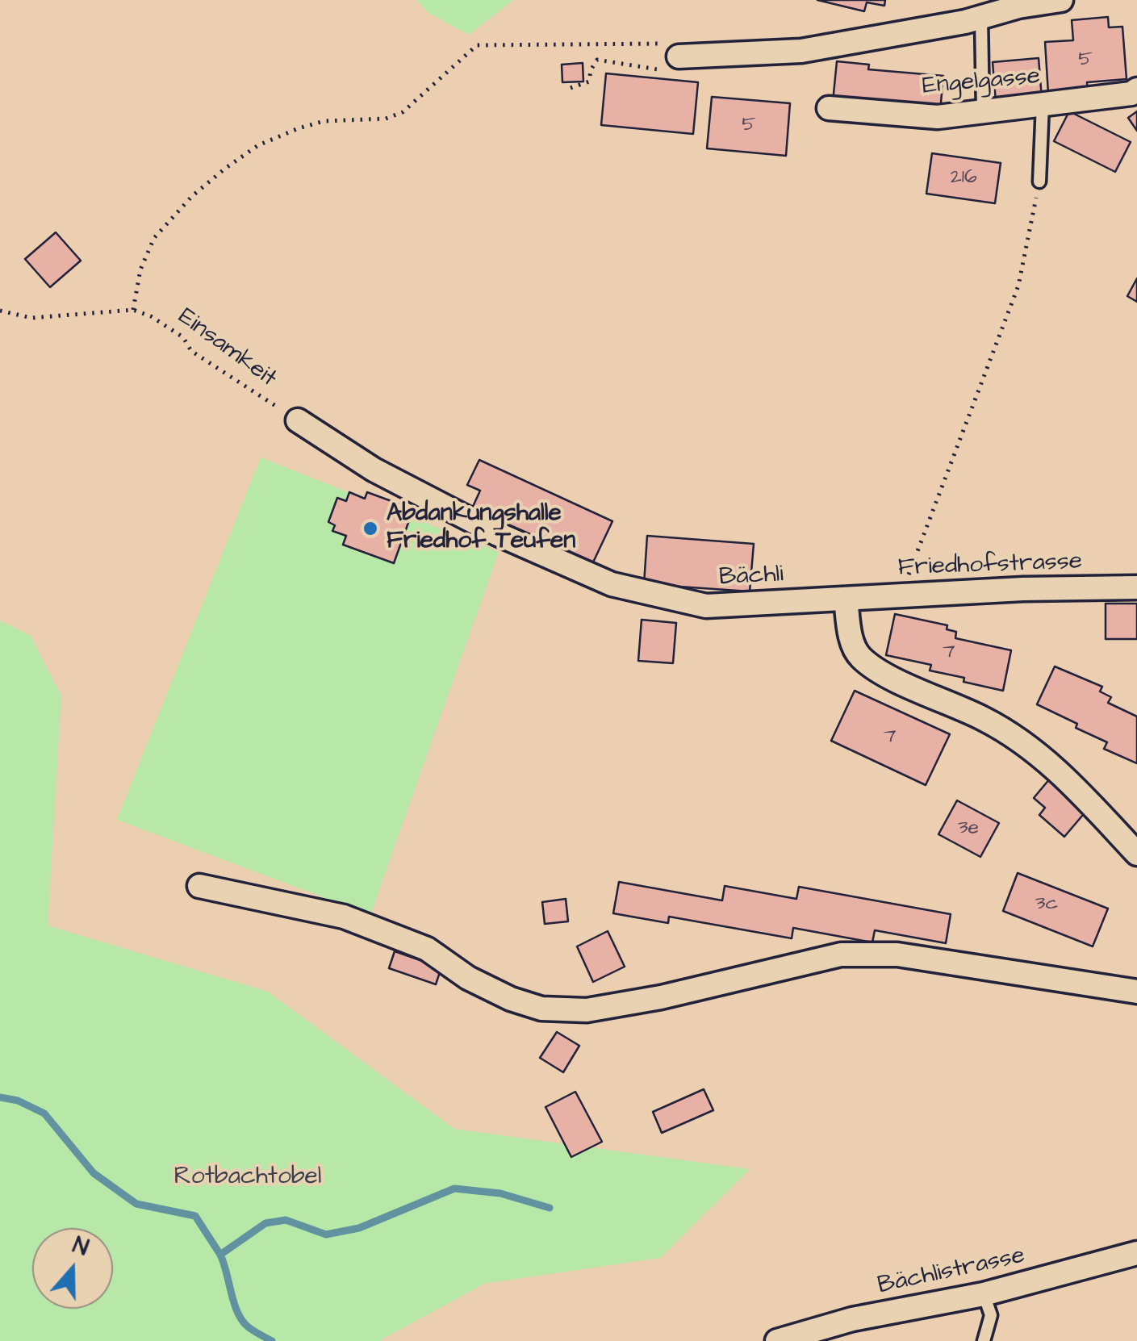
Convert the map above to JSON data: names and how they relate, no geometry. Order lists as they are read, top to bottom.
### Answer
{
  "streets": {
    "street": [
      "Engelgasse",
      "Friedhofstrasse",
      "Bächli",
      "Bächlistrasse"
    ],
    "path": ["Einsamkeit"]
  },
  "crossings": [
    ["Einsamkeit", "Bächli"],
    ["Friedhofstrasse", "Bächli"]
  ],
  "parks": ["Rotbachtobel"],
  "places": ["Abdankungshalle Friedhof Teufen"],
  "house_numbers": [
    "5",
    "5",
    "216",
    "7",
    "7",
    "3e",
    "3c"
  ],
  "north": "top"
}
